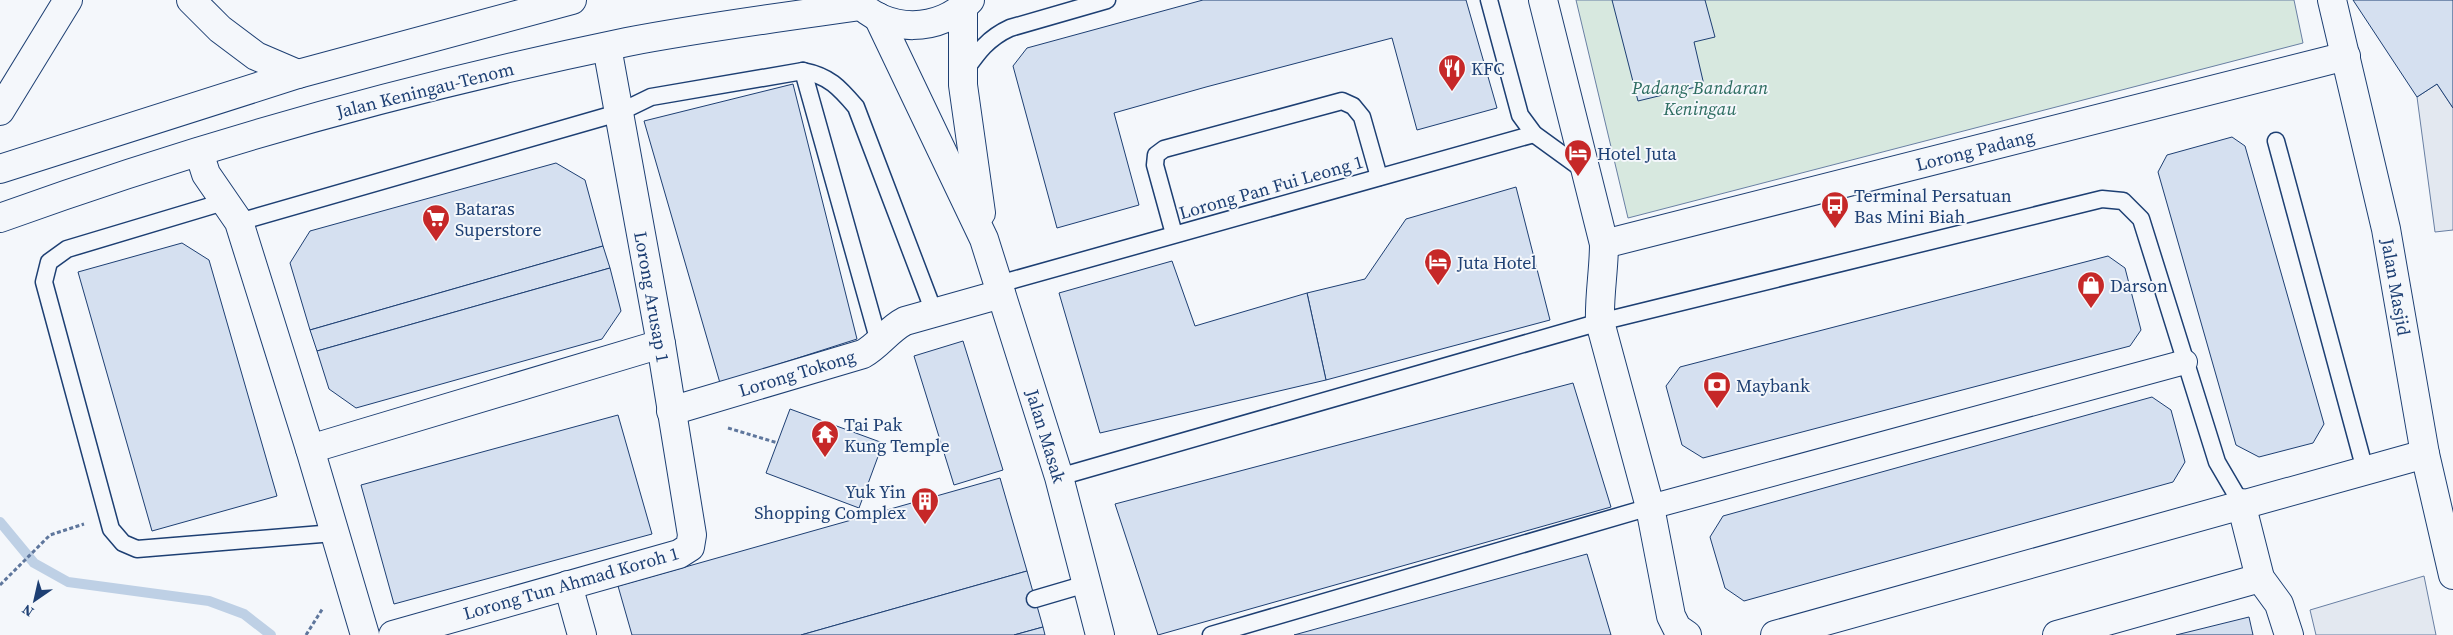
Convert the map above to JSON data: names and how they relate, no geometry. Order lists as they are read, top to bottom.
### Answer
{
  "streets": {
    "street": [
      "Jalan Keningau-Tenom",
      "Lorong Padang",
      "Jalan Masjid",
      "Lorong Arusap 1",
      "Lorong Tokong",
      "Jalan Masak",
      "Lorong Tun Ahmad Koroh 1"
    ],
    "lane": ["Lorong Pan Fui Leong 1"]
  },
  "crossings": [
    ["Jalan Keningau-Tenom", "Lorong Arusap 1"],
    ["Jalan Keningau-Tenom", "Jalan Masak"],
    ["Lorong Padang", "Jalan Masjid"],
    ["Lorong Pan Fui Leong 1", "Lorong Tokong"],
    ["Lorong Pan Fui Leong 1", "Jalan Masak"],
    ["Lorong Arusap 1", "Lorong Tokong"],
    ["Lorong Arusap 1", "Lorong Tun Ahmad Koroh 1"],
    ["Lorong Tokong", "Jalan Masak"]
  ],
  "parks": ["Padang Bandaran Keningau"],
  "places": {
    "restaurant": ["KFC"],
    "hotel": ["Hotel Juta", "Juta Hotel"],
    "bus stop": ["Terminal Persatuan Bas Mini Biah"],
    "supermarket": ["Bataras Superstore"],
    "shop": ["Darson"],
    "bank": ["Maybank"],
    "temple": ["Tai Pak Kung Temple"],
    "building": ["Yuk Yin Shopping Complex"]
  },
  "north": "bottom left"
}
